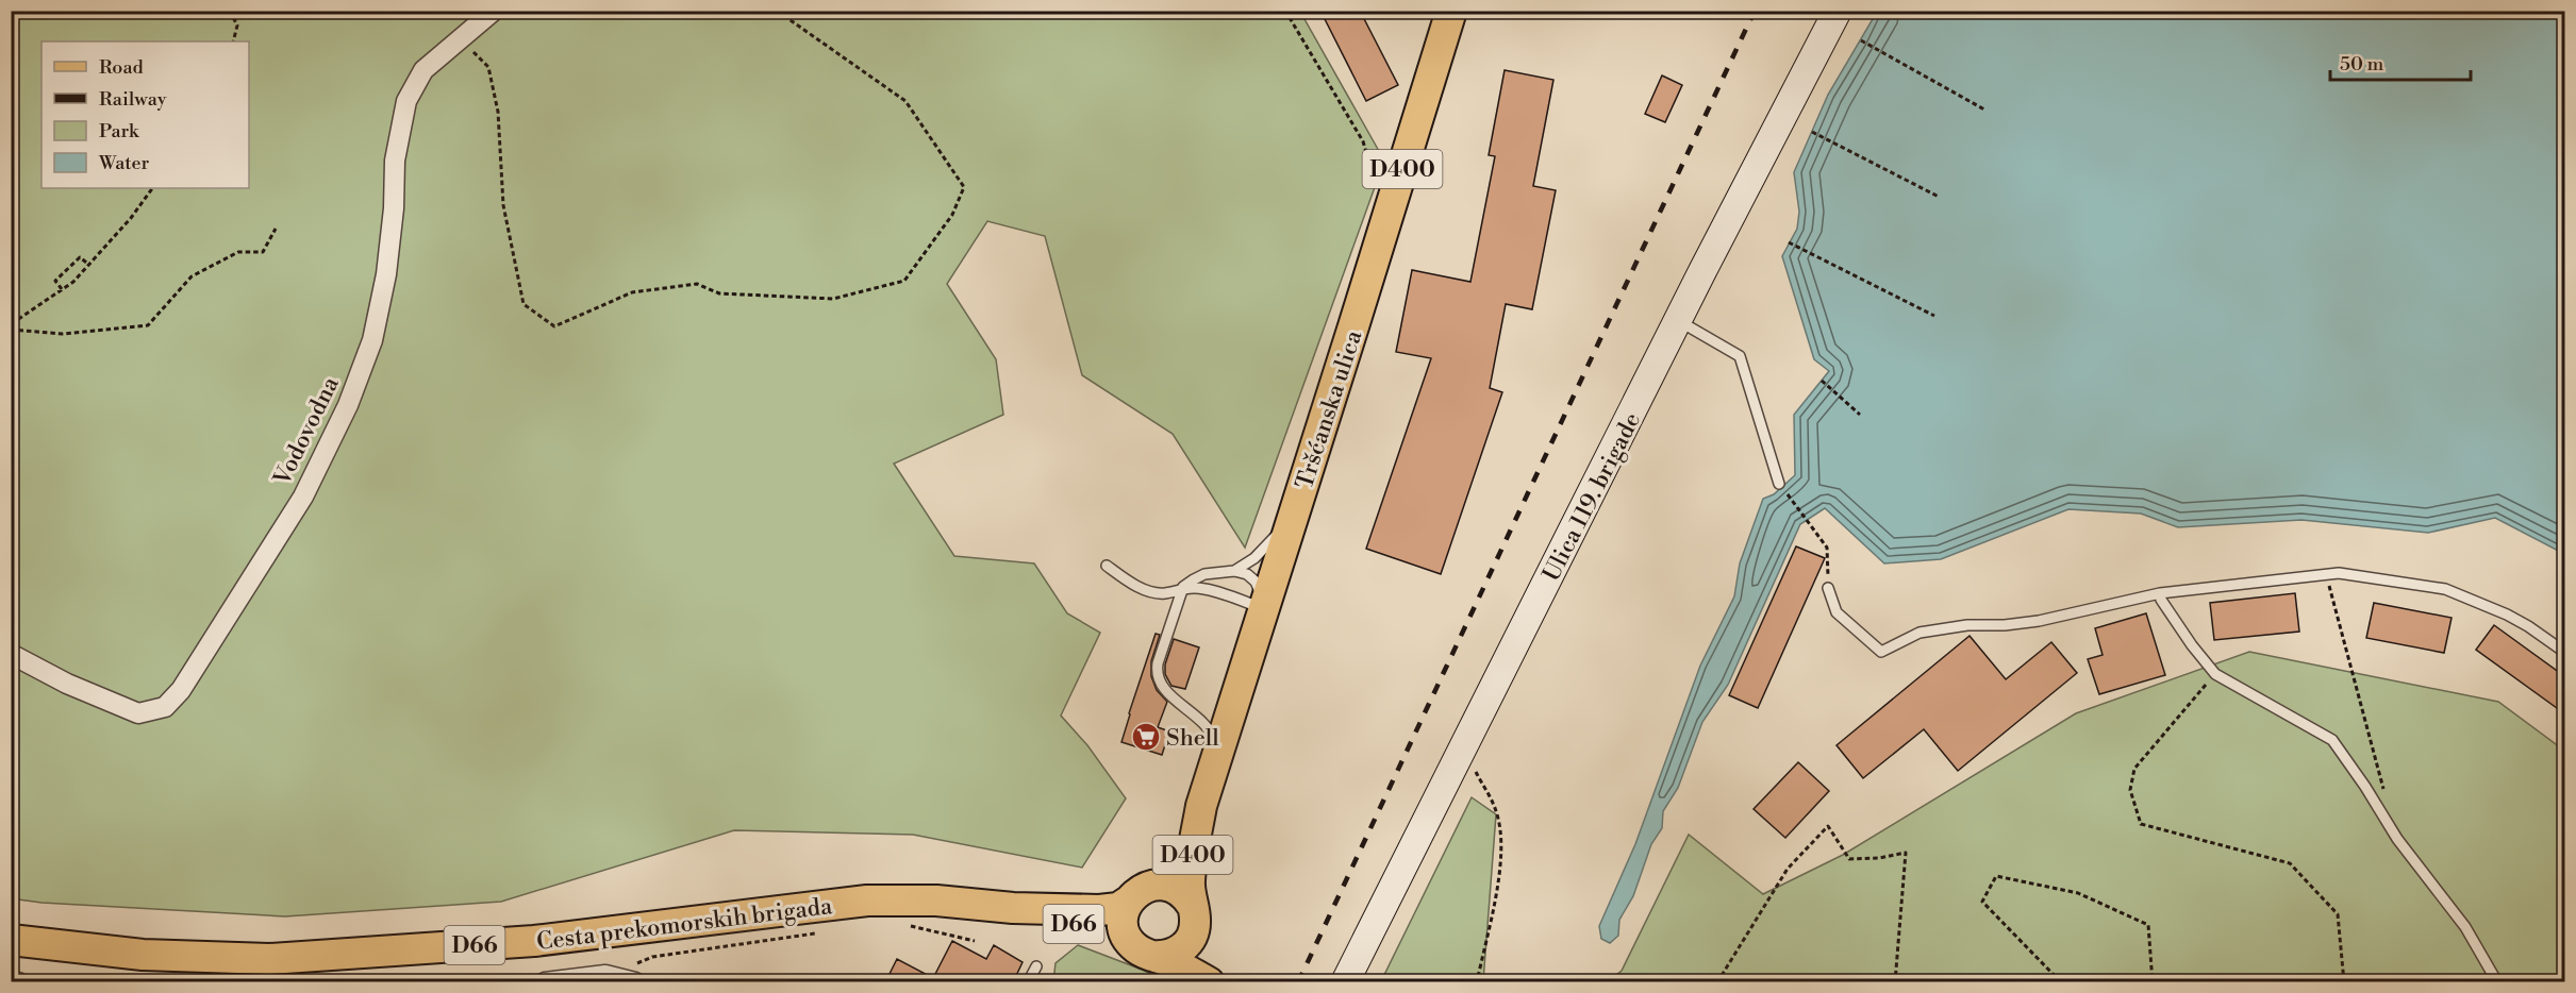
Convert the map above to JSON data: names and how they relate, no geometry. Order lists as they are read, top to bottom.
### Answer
{
  "streets": {
    "main road": [
      "D400",
      "Tršćanska ulica",
      "Ulica 119. brigade",
      "Cesta prekomorskih brigada",
      "D66"
    ],
    "street": ["Vodovodna"]
  },
  "crossings": [
    ["D400", "Tršćanska ulica"],
    ["D400", "Cesta prekomorskih brigada"],
    ["D400", "D66"],
    ["Cesta prekomorskih brigada", "D66"]
  ],
  "places": {
    "supermarket": ["Shell"]
  },
  "legend": [
    "Road",
    "Railway",
    "Park",
    "Water"
  ],
  "scale_bar": "50 m"
}
